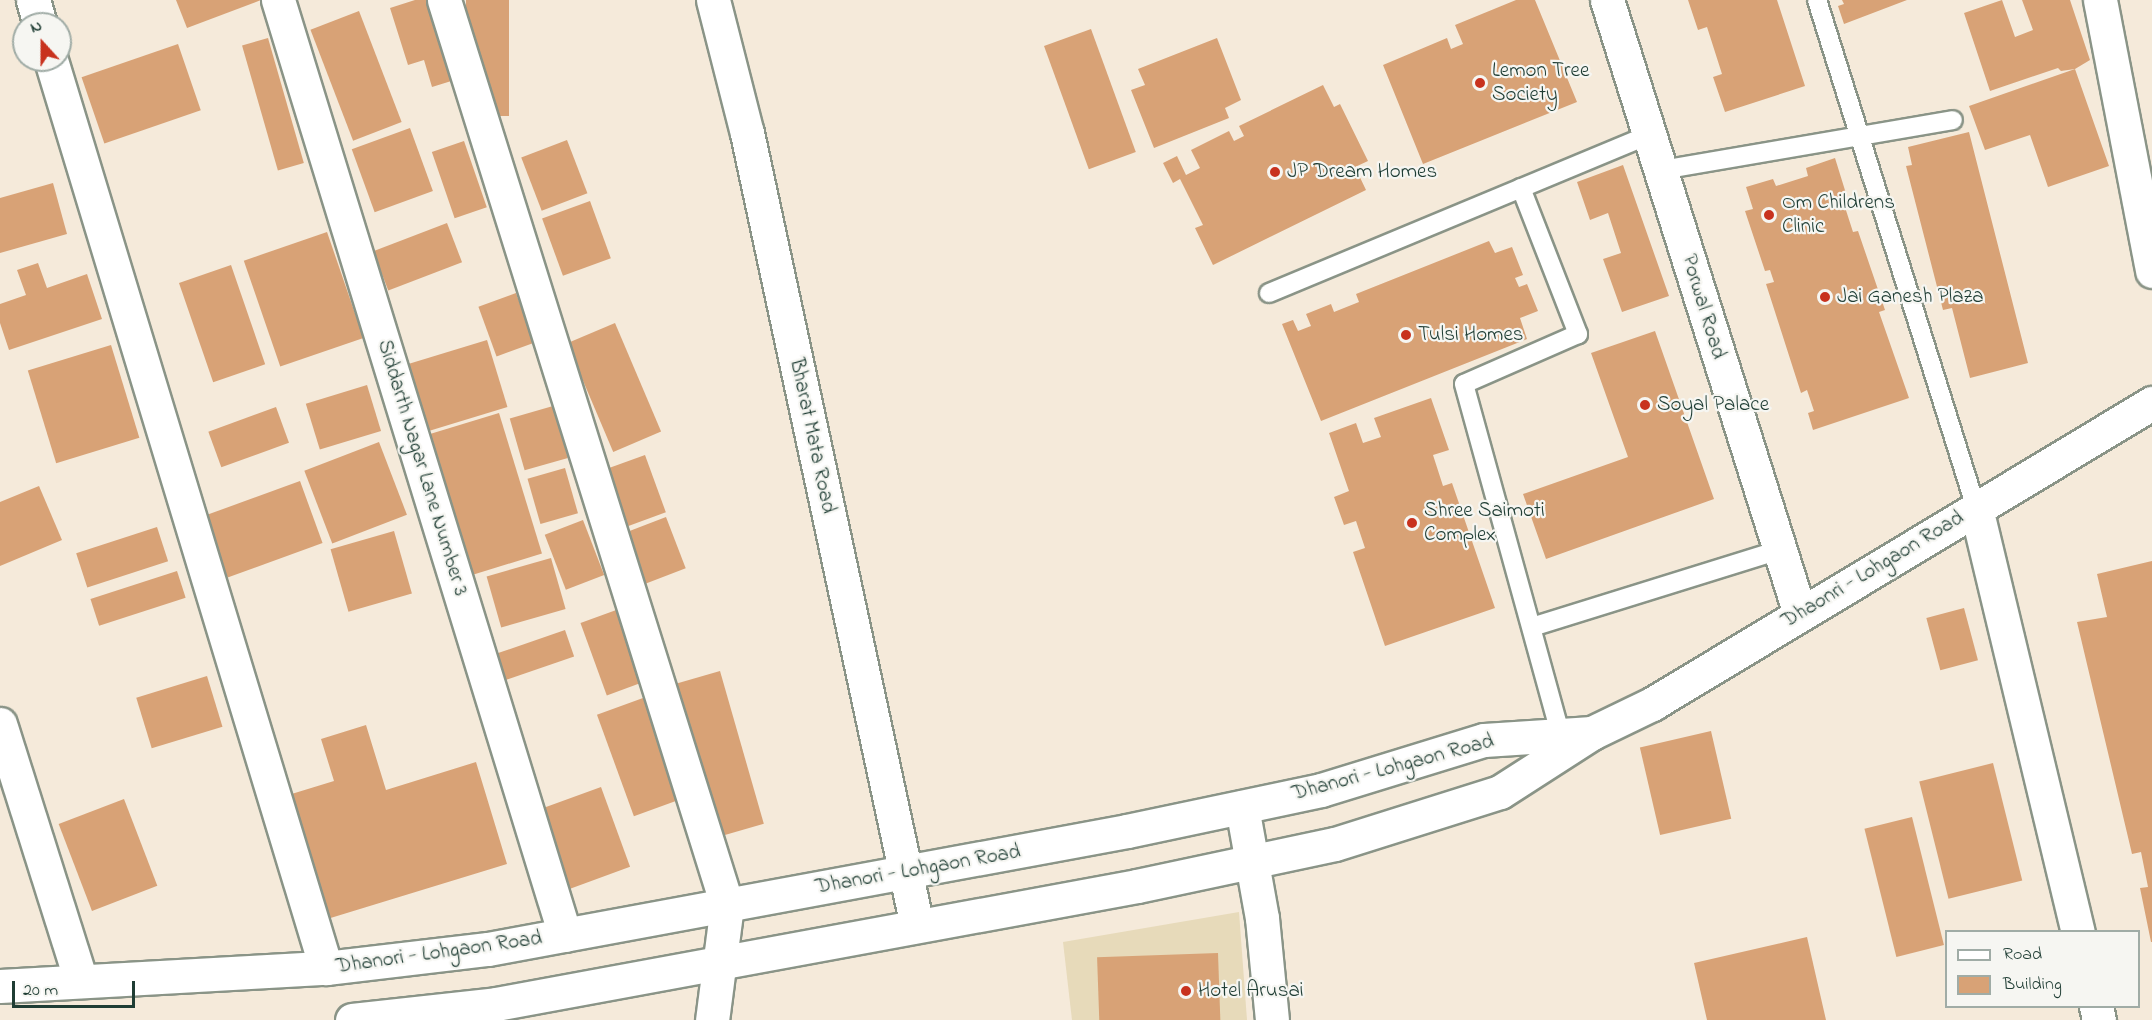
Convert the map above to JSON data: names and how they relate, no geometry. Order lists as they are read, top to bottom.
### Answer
{
  "streets": {
    "street": [
      "Porwal Road",
      "Bharat Mata Road",
      "Siddarth Nagar Lane Number 3",
      "Dhaonri - Lohgaon Road",
      "Dhanori - Lohgaon Road"
    ]
  },
  "crossings": [
    ["Porwal Road", "Dhaonri - Lohgaon Road"],
    ["Bharat Mata Road", "Dhanori - Lohgaon Road"],
    ["Siddarth Nagar Lane Number 3", "Dhanori - Lohgaon Road"],
    ["Dhaonri - Lohgaon Road", "Dhanori - Lohgaon Road"]
  ],
  "places": [
    "Lemon Tree Society",
    "JP Dream Homes",
    "Om Childrens Clinic",
    "Jai Ganesh Plaza",
    "Tulsi Homes",
    "Soyal Palace",
    "Shree Saimoti Complex",
    "Hotel Arusai"
  ],
  "legend": ["Road", "Building"],
  "scale_bar": "20 m",
  "north": "top"
}
